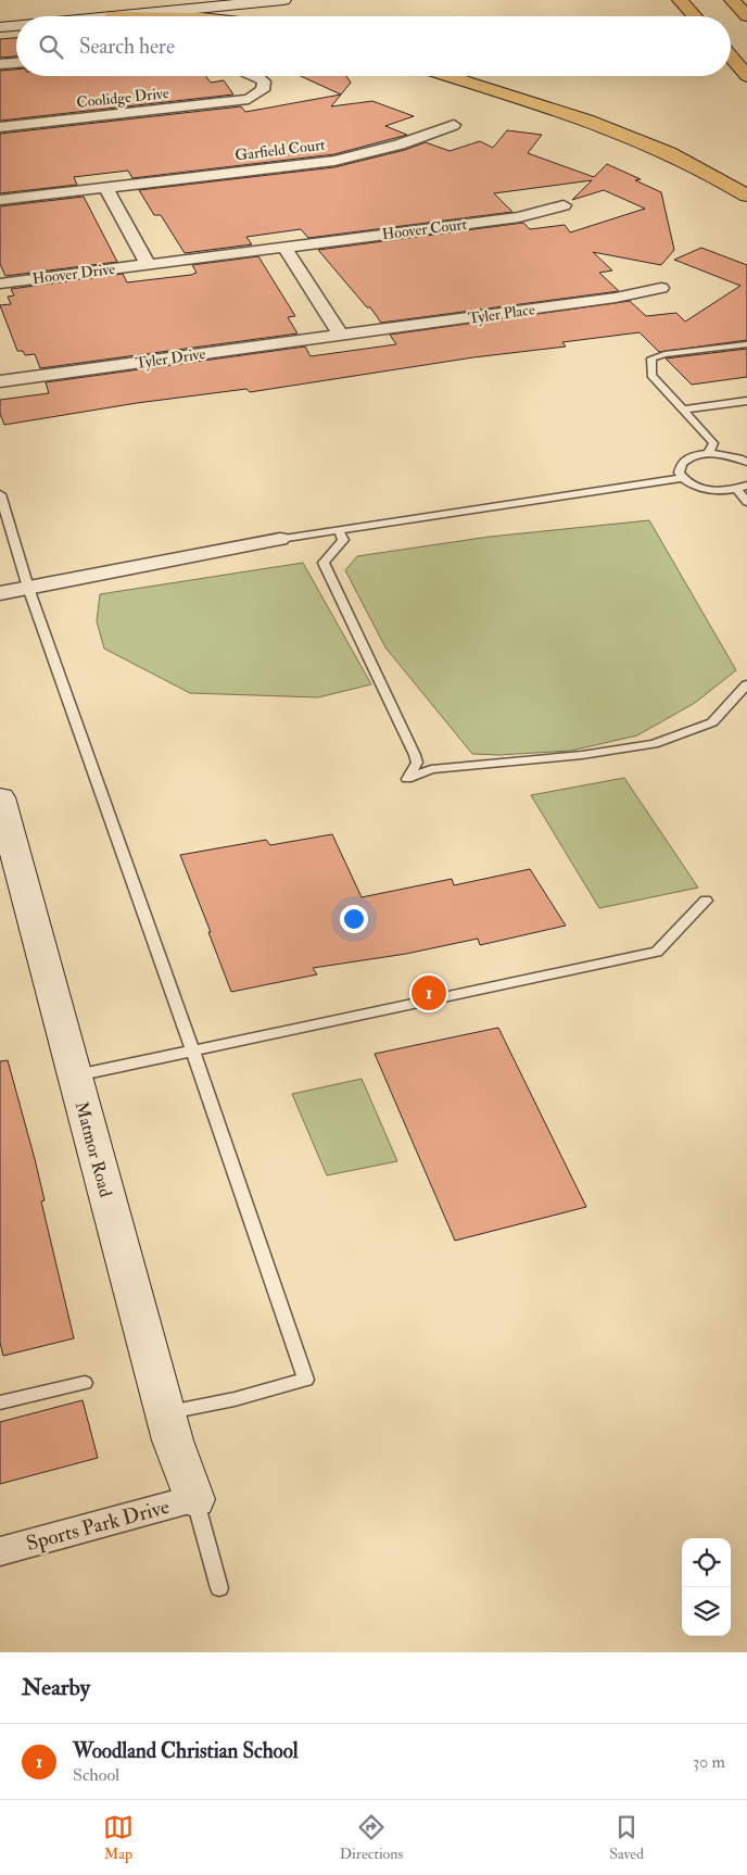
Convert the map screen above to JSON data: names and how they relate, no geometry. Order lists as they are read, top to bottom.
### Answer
{
  "streets": {
    "main road": ["Matmor Road"],
    "street": [
      "Coolidge Drive",
      "Garfield Court",
      "Hoover Court",
      "Hoover Drive",
      "Tyler Place",
      "Tyler Drive",
      "Sports Park Drive"
    ]
  },
  "crossings": [
    ["Hoover Court", "Hoover Drive"],
    ["Tyler Place", "Tyler Drive"],
    ["Matmor Road", "Sports Park Drive"]
  ],
  "page": {
    "search": "Search here",
    "pins": "1",
    "heading": "Nearby",
    "list": [
      {
        "mark": "1",
        "name": "Woodland Christian School",
        "note": "School",
        "value": "30 m"
      }
    ],
    "nav": ["Map", "Directions", "Saved"]
  }
}
